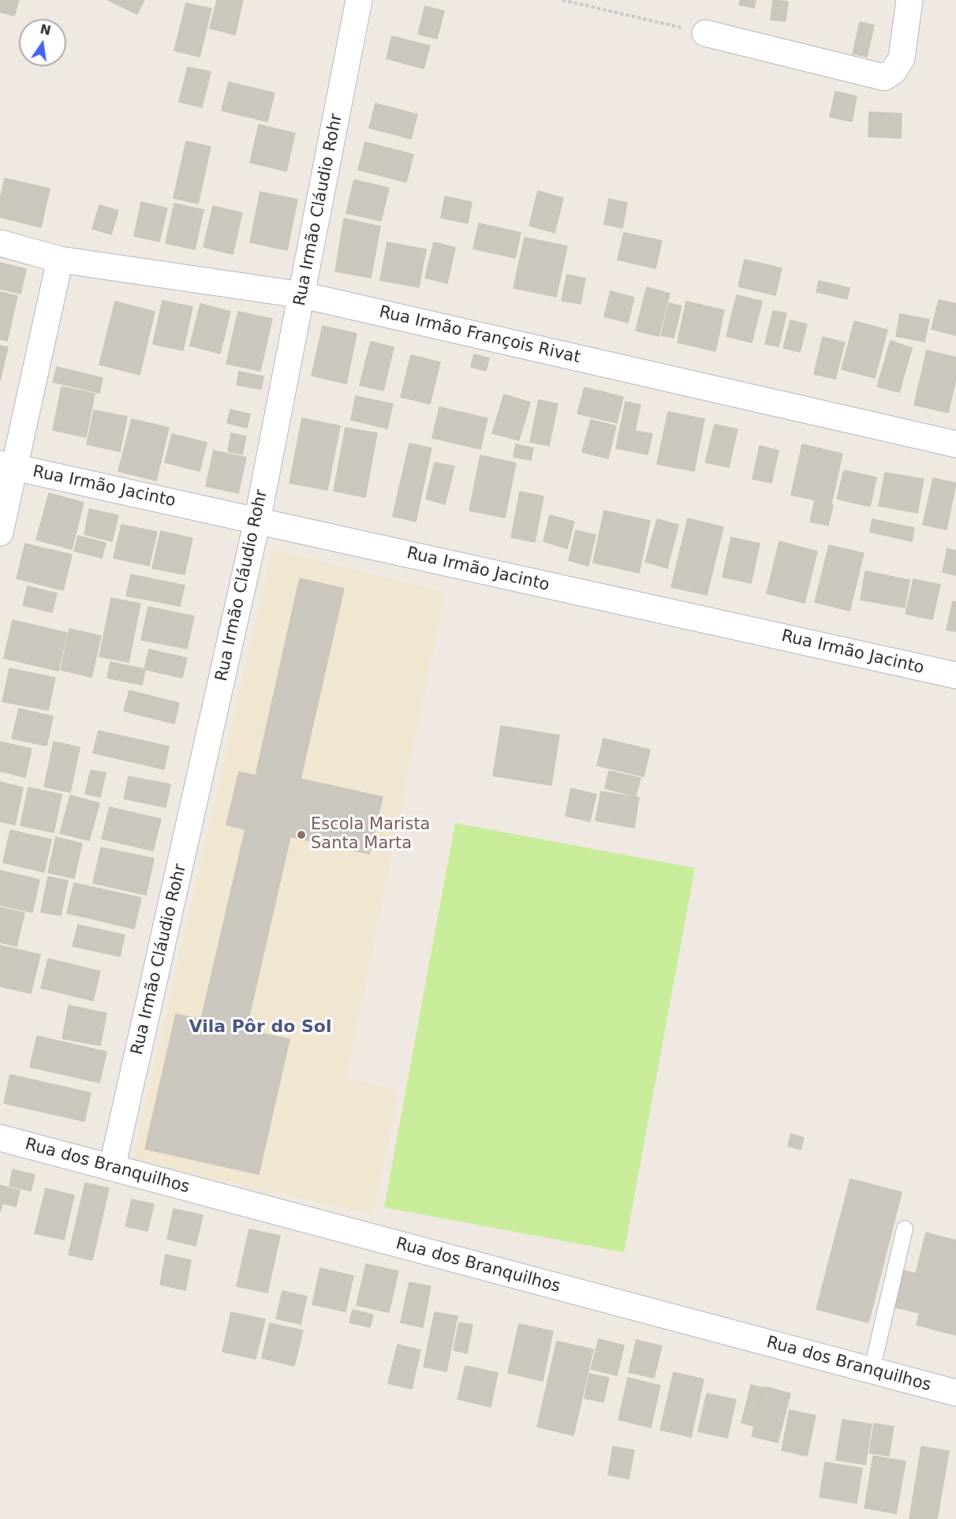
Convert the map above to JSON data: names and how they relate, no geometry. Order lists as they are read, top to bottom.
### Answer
{
  "streets": {
    "street": [
      "Rua Irmão Cláudio Rohr",
      "Rua Irmão François Rivat",
      "Rua Irmão Jacinto",
      "Rua dos Branquilhos"
    ]
  },
  "crossings": [
    ["Rua Irmão Cláudio Rohr", "Rua Irmão François Rivat"],
    ["Rua Irmão Cláudio Rohr", "Rua Irmão Jacinto"],
    ["Rua Irmão Cláudio Rohr", "Rua dos Branquilhos"]
  ],
  "districts": ["Vila Pôr do Sol"],
  "places": ["Escola Marista Santa Marta"],
  "north": "top"
}
